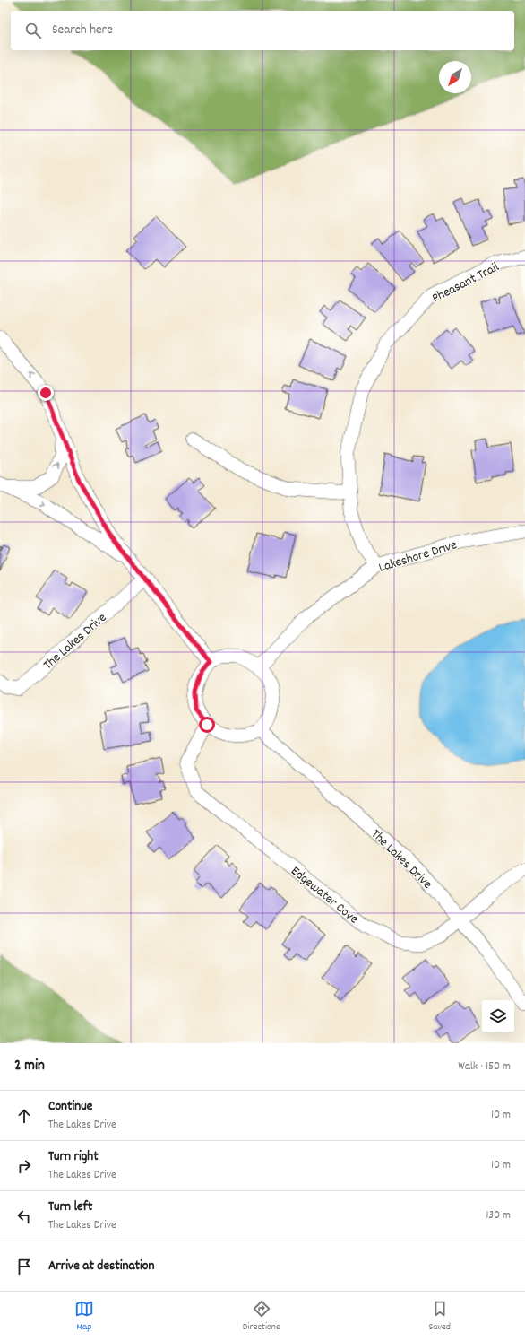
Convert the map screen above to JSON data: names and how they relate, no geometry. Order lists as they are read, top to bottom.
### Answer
{
  "streets": {
    "street": [
      "Pheasant Trail",
      "Lakeshore Drive",
      "The Lakes Drive",
      "Edgewater Cove"
    ]
  },
  "crossings": [
    ["Pheasant Trail", "Lakeshore Drive"],
    ["Lakeshore Drive", "The Lakes Drive"],
    ["Lakeshore Drive", "Edgewater Cove"],
    ["The Lakes Drive", "Edgewater Cove"]
  ],
  "north": "bottom left",
  "page": {
    "search": "Search here",
    "heading": ["2 min", "Walk · 150 m"],
    "list": [
      ["Continue", "The Lakes Drive", "10 m"],
      ["Turn right", "The Lakes Drive", "10 m"],
      ["Turn left", "The Lakes Drive", "130 m"],
      "Arrive at destination"
    ],
    "nav": ["Map", "Directions", "Saved"]
  }
}
